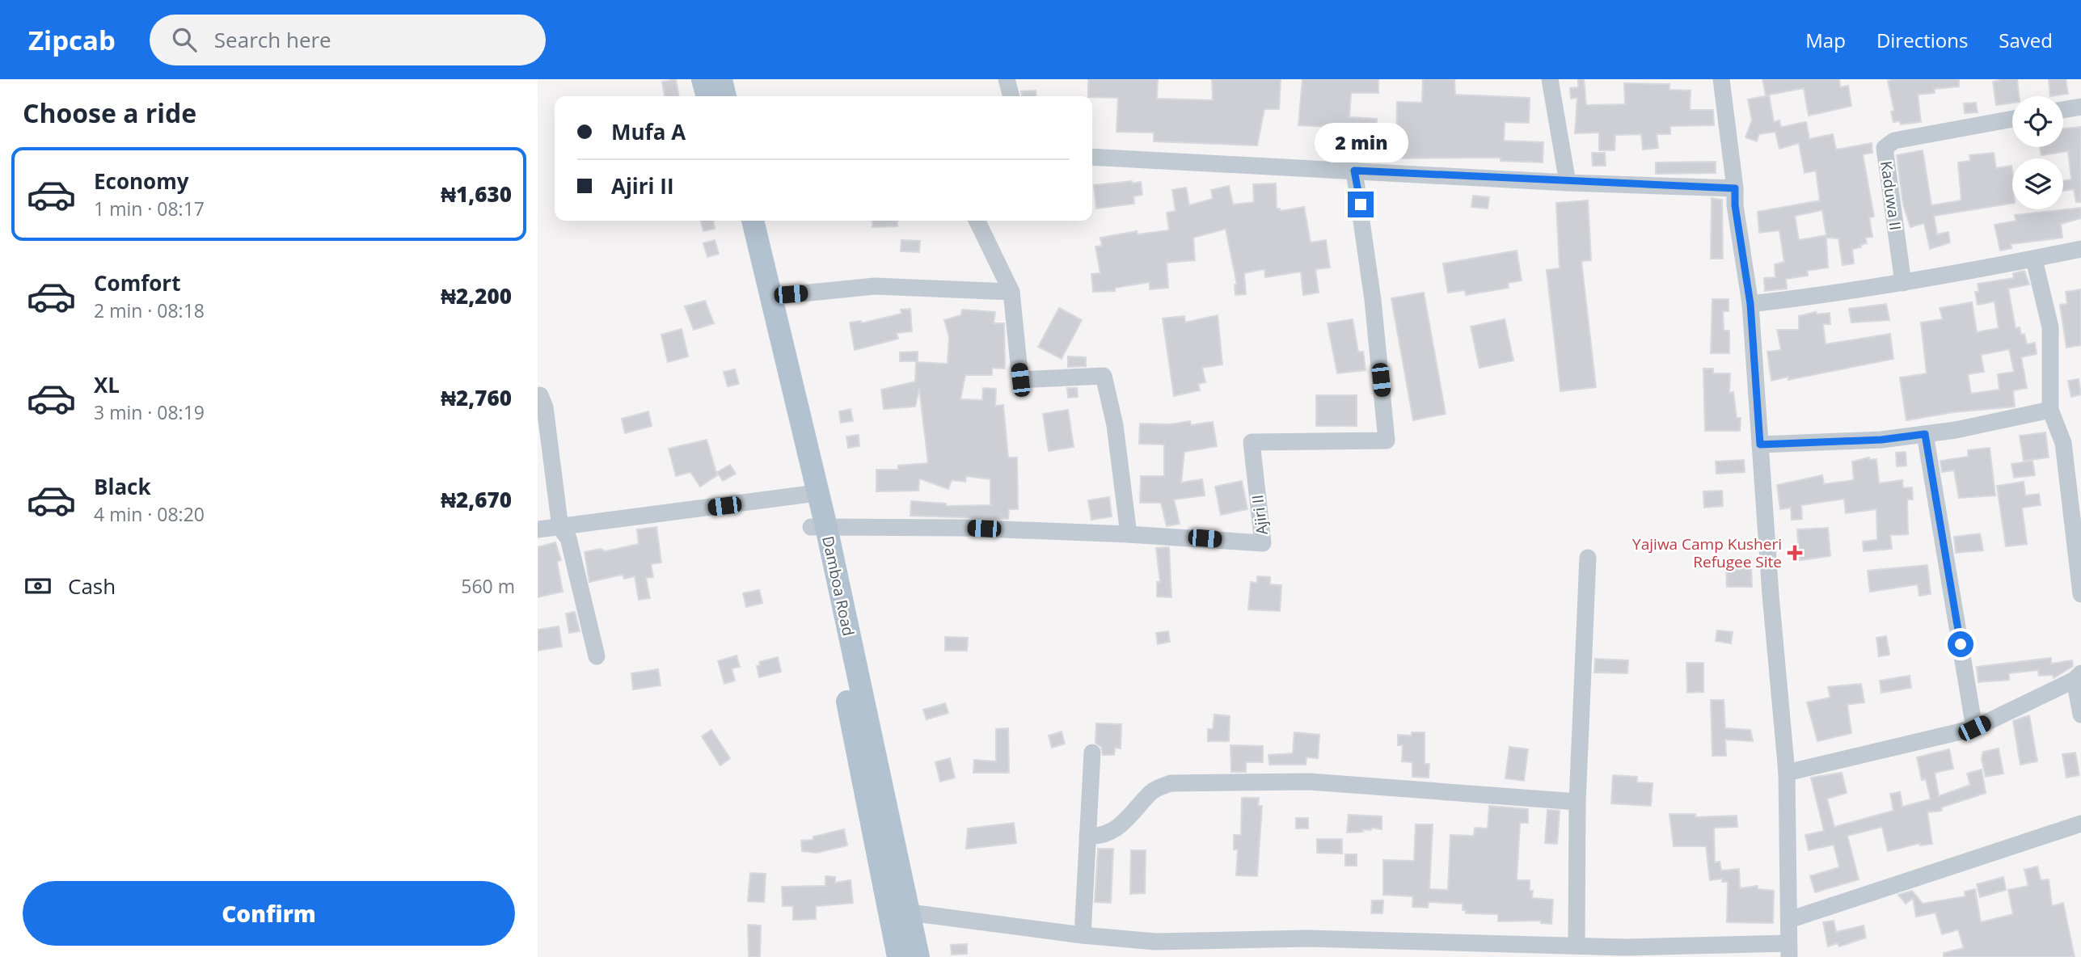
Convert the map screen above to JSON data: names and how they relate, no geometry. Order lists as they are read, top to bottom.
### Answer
{
  "streets": {
    "main road": ["Damboa Road"],
    "street": ["Kaduwa II", "Ajiri II"]
  },
  "crossings": [
    ["Ajiri II", "Damboa Road"]
  ],
  "places": {
    "health": ["Yajiwa Camp Kusheri Refugee Site"]
  },
  "page": {
    "header": "Zipcab",
    "search": "Search here",
    "nav": ["Map", "Directions", "Saved"],
    "heading": "Choose a ride",
    "banner": ["Mufa A", "Ajiri II"],
    "bubble": "2 min",
    "list": [
      {
        "name": "Economy",
        "note": "1 min · 08:17",
        "value": "₦1,630"
      },
      {
        "name": "Comfort",
        "note": "2 min · 08:18",
        "value": "₦2,200"
      },
      {
        "name": "XL",
        "note": "3 min · 08:19",
        "value": "₦2,760"
      },
      {
        "name": "Black",
        "note": "4 min · 08:20",
        "value": "₦2,670"
      }
    ],
    "pay": ["Cash", "560 m"],
    "buttons": "Confirm"
  }
}
